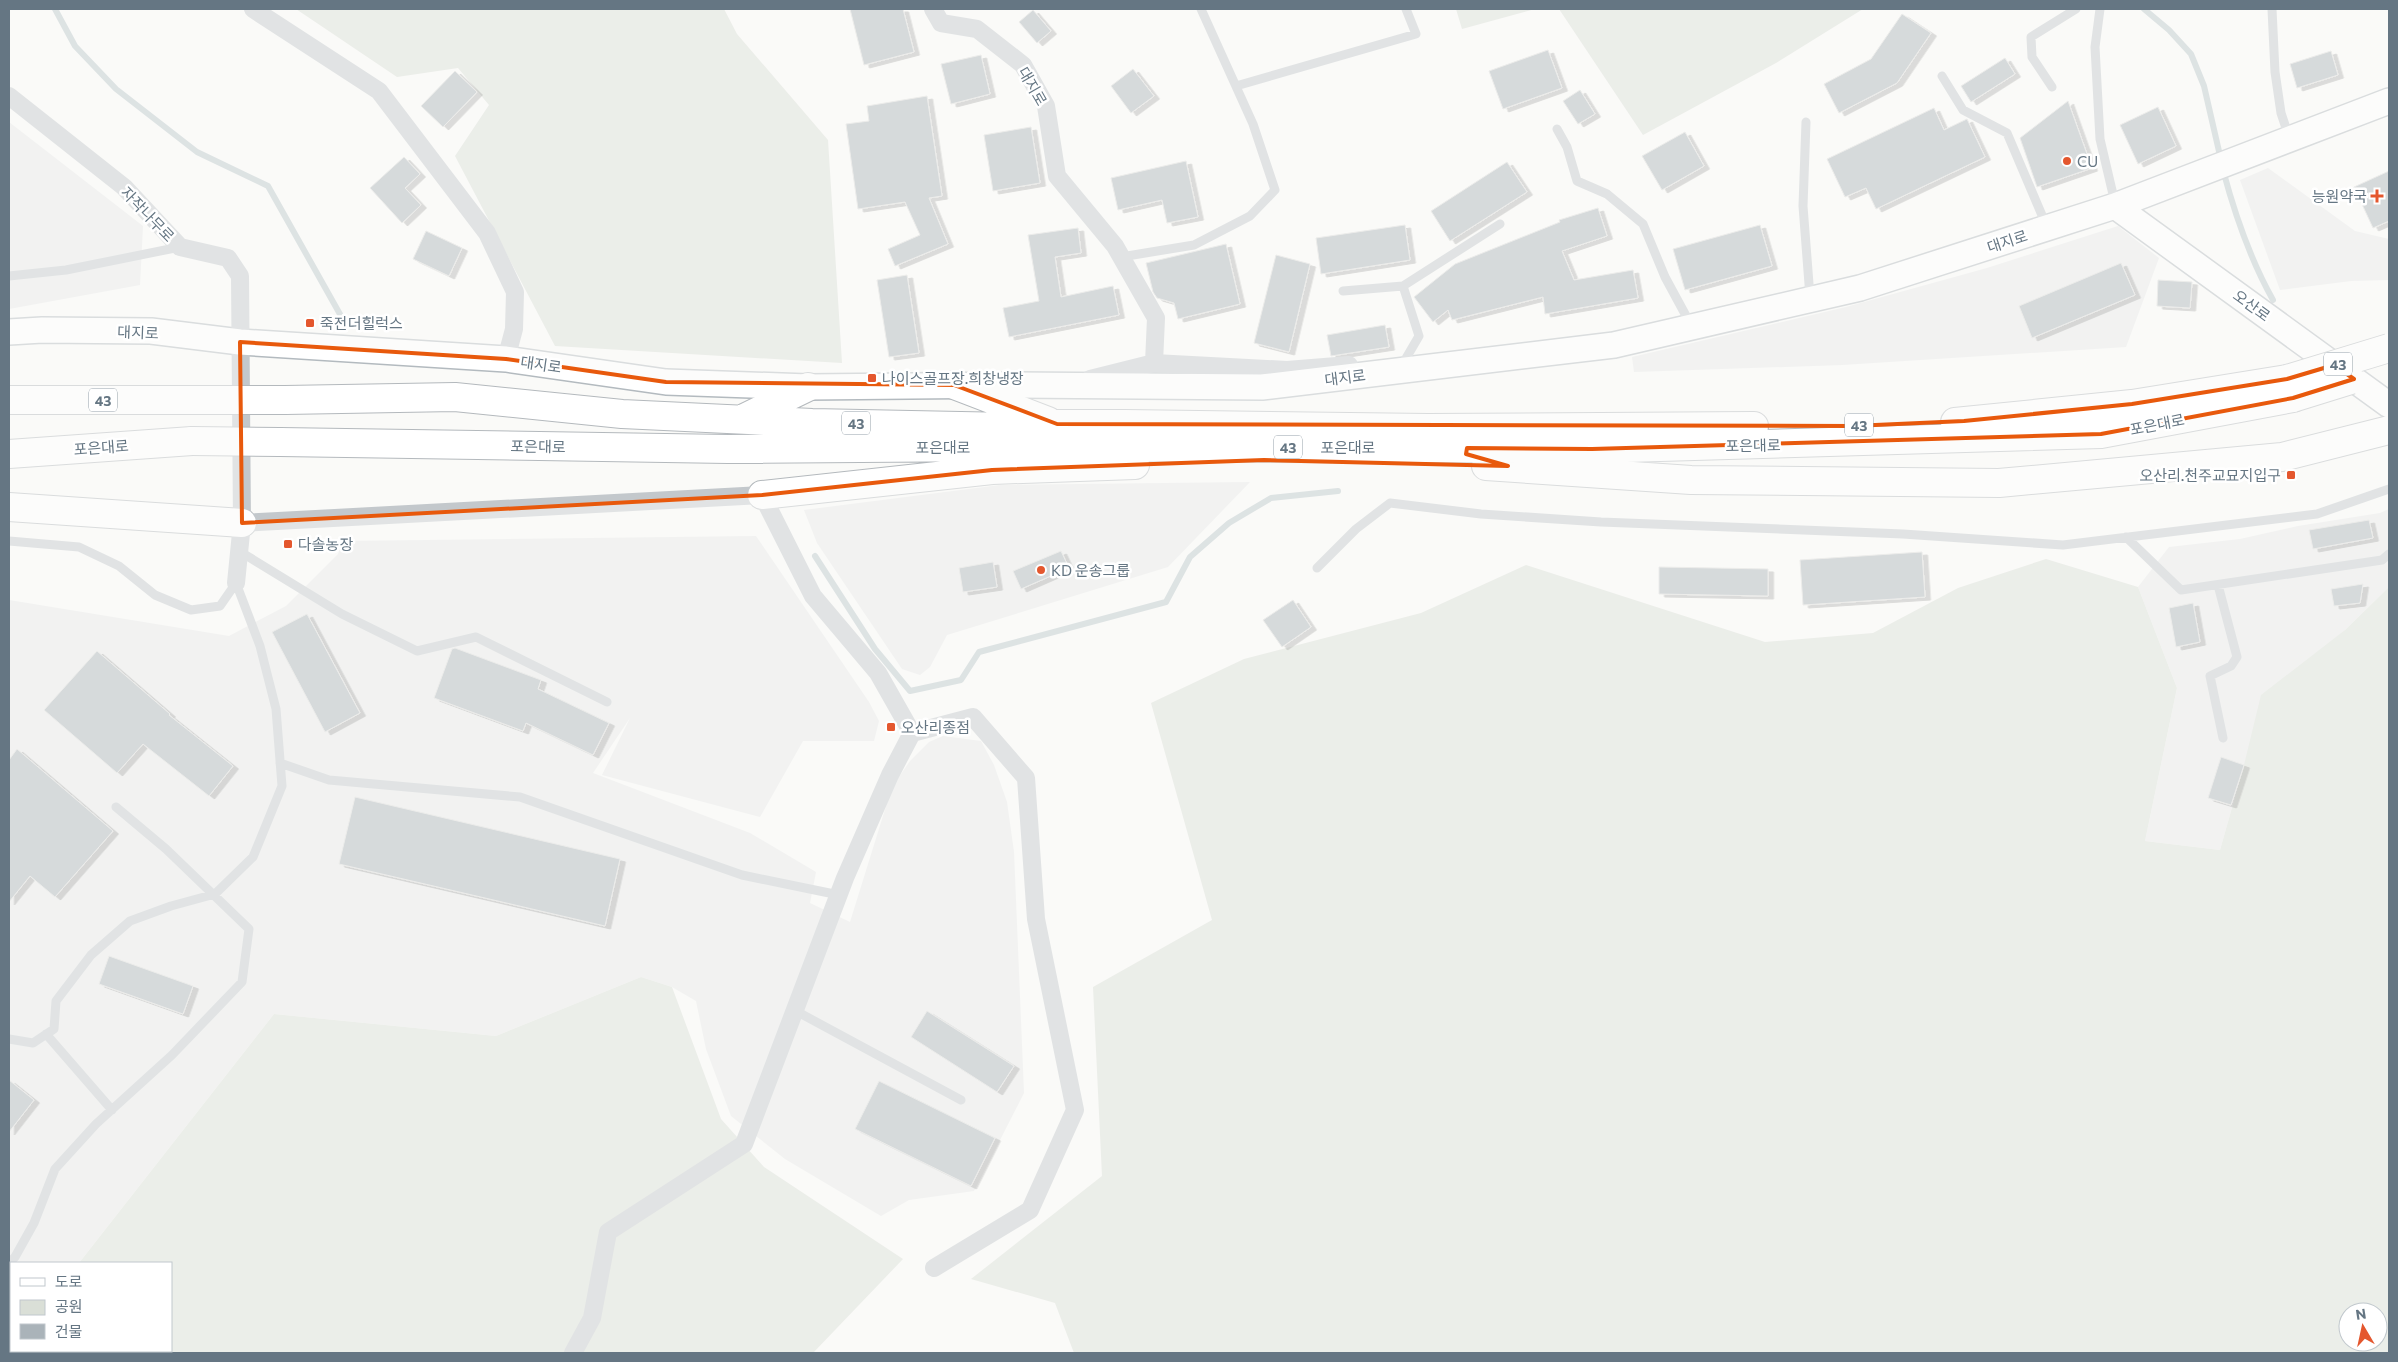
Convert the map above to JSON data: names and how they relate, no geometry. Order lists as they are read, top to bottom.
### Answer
{
  "streets": {
    "highway": ["43", "포은대로"],
    "main road": ["대지로", "오산로"],
    "street": ["자작나무로"]
  },
  "crossings": [
    ["대지로", "자작나무로"],
    ["대지로", "오산로"],
    ["43", "포은대로"]
  ],
  "places": {
    "other": ["CU", "KD 운송그룹"],
    "health": ["능원약국"],
    "transit": [
      "죽전더힐럭스",
      "나이스골프장.희창냉장",
      "오산리.천주교묘지입구",
      "다솔농장",
      "오산리종점"
    ]
  },
  "legend": ["도로", "공원", "건물"],
  "north": "top"
}
